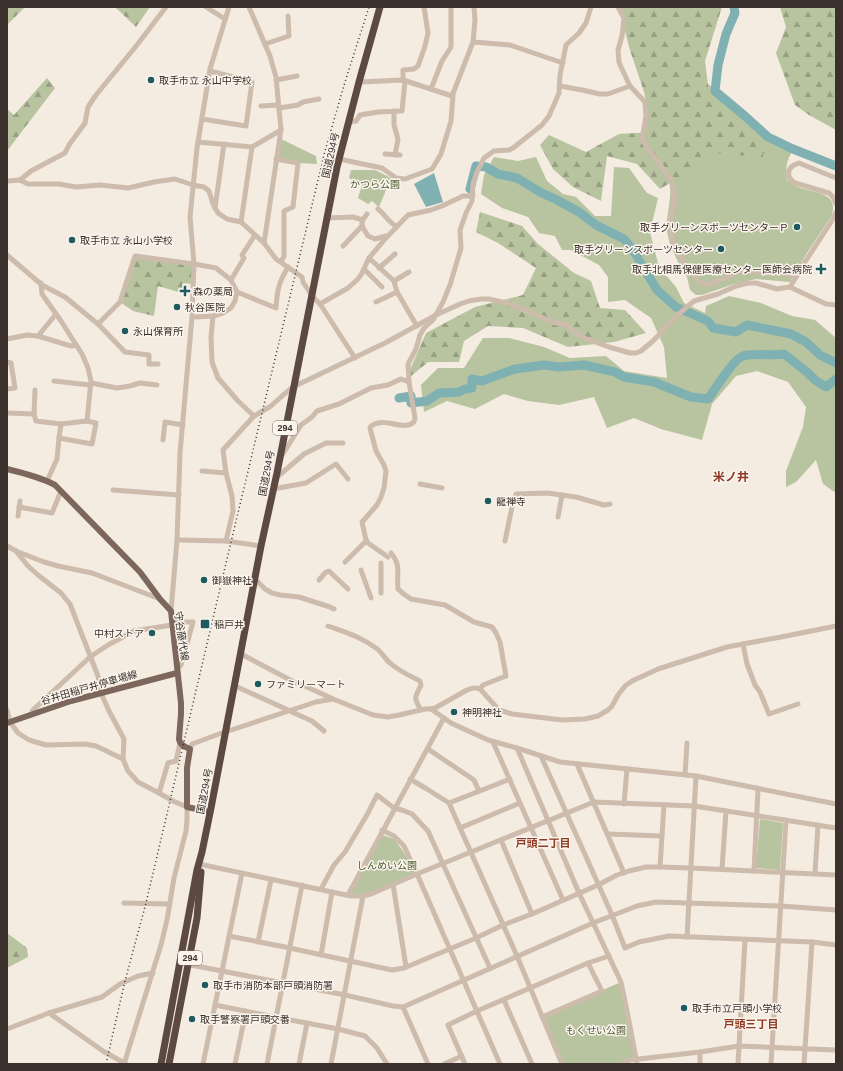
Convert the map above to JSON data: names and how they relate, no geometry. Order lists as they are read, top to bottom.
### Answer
{
  "streets": {
    "highway": ["国道294号", "294"],
    "main road": ["守谷藤代線", "谷井田稲戸井停車場線"]
  },
  "crossings": [
    ["守谷藤代線", "谷井田稲戸井停車場線"]
  ],
  "districts": ["米ノ井", "戸頭二丁目", "戸頭三丁目"],
  "parks": ["かつら公園", "しんめい公園", "もくせい公園"],
  "places": {
    "other": [
      "取手市立 永山中学校",
      "取手グリーンスポーツセンターＰ",
      "取手市立 永山小学校",
      "取手グリーンスポーツセンター",
      "秋谷医院",
      "永山保育所",
      "龍禅寺",
      "御嶽神社",
      "中村ストア",
      "ファミリーマート",
      "神明神社",
      "取手市消防本部戸頭消防署",
      "取手市立戸頭小学校",
      "取手警察署戸頭交番"
    ],
    "health": ["取手北相馬保健医療センター医師会病院", "森の薬局"],
    "transit": ["稲戸井"]
  }
}
